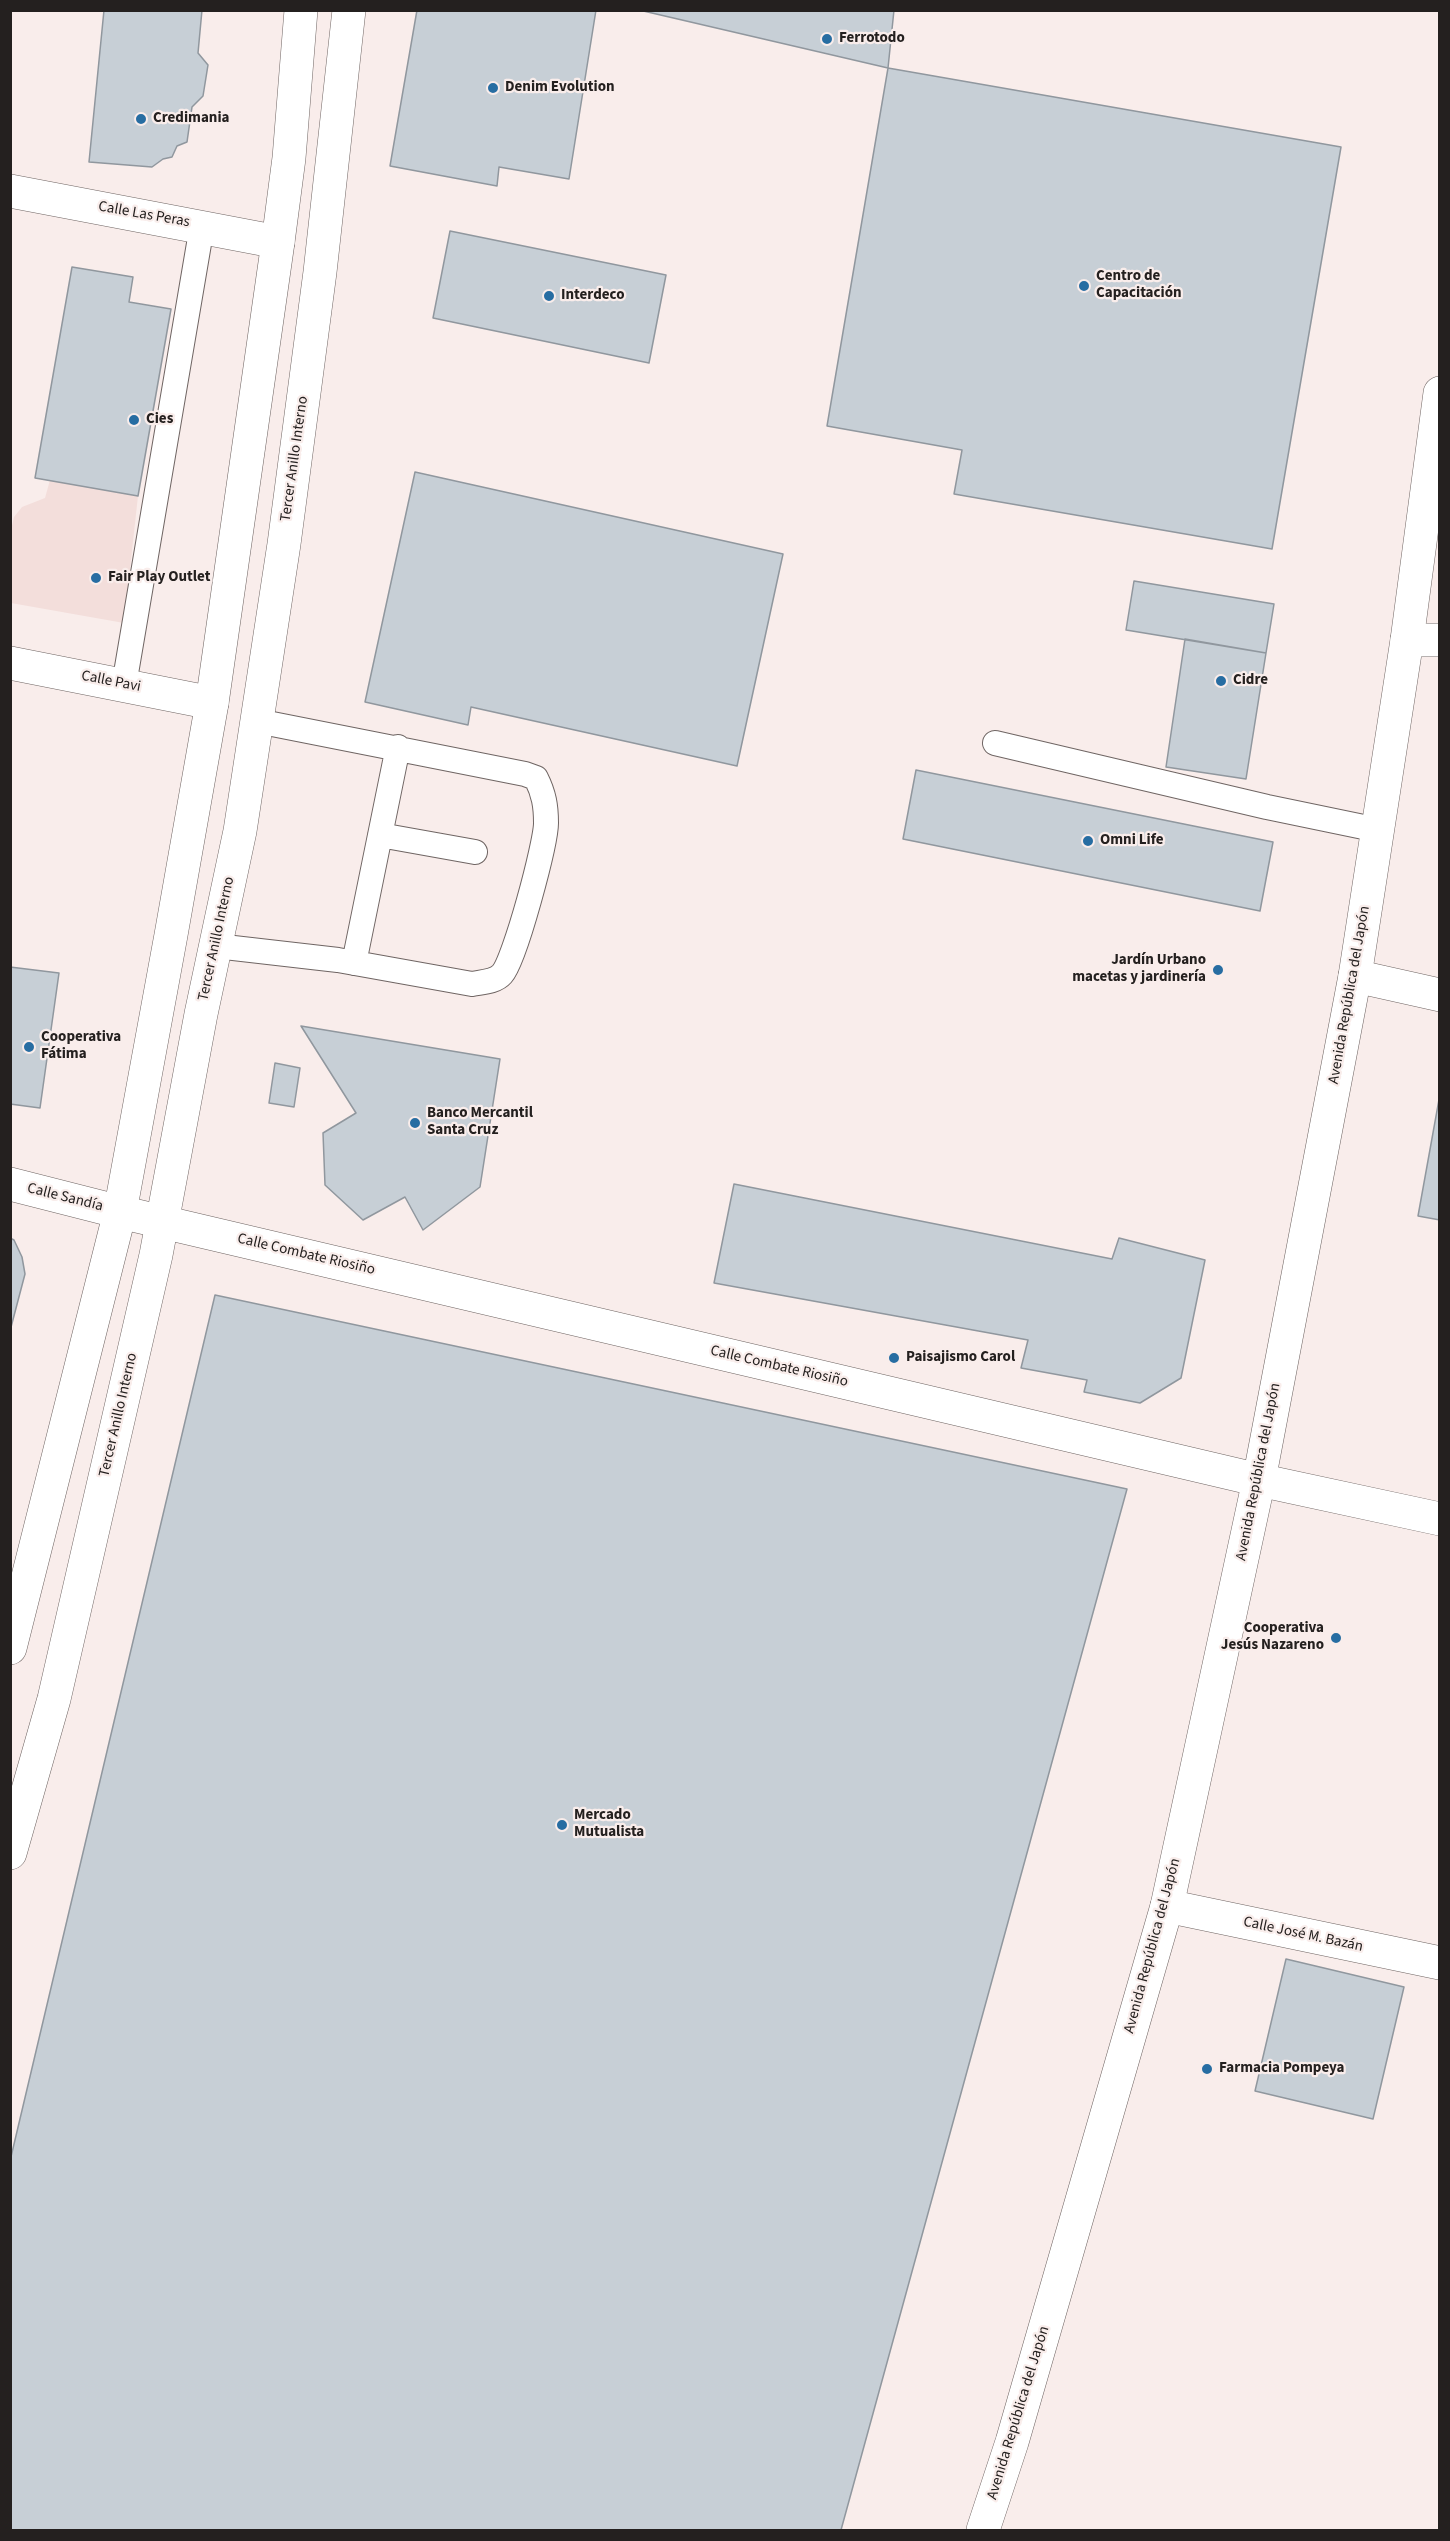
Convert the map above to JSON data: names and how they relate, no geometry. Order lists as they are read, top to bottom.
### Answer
{
  "streets": {
    "street": [
      "Calle Las Peras",
      "Tercer Anillo Interno",
      "Calle Pavi",
      "Avenida República del Japón",
      "Calle Sandía",
      "Calle Combate Riosiño",
      "Calle José M. Bazán"
    ]
  },
  "crossings": [
    ["Tercer Anillo Interno", "Calle Combate Riosiño"],
    ["Avenida República del Japón", "Calle Combate Riosiño"],
    ["Avenida República del Japón", "Calle José M. Bazán"],
    ["Calle Sandía", "Calle Combate Riosiño"]
  ],
  "places": [
    "Ferrotodo",
    "Denim Evolution",
    "Credimania",
    "Centro de Capacitación",
    "Interdeco",
    "Cies",
    "Fair Play Outlet",
    "Cidre",
    "Omni Life",
    "Jardín Urbano macetas y jardinería",
    "Cooperativa Fátima",
    "Banco Mercantil Santa Cruz",
    "Paisajismo Carol",
    "Cooperativa Jesús Nazareno",
    "Mercado Mutualista",
    "Farmacia Pompeya"
  ]
}
